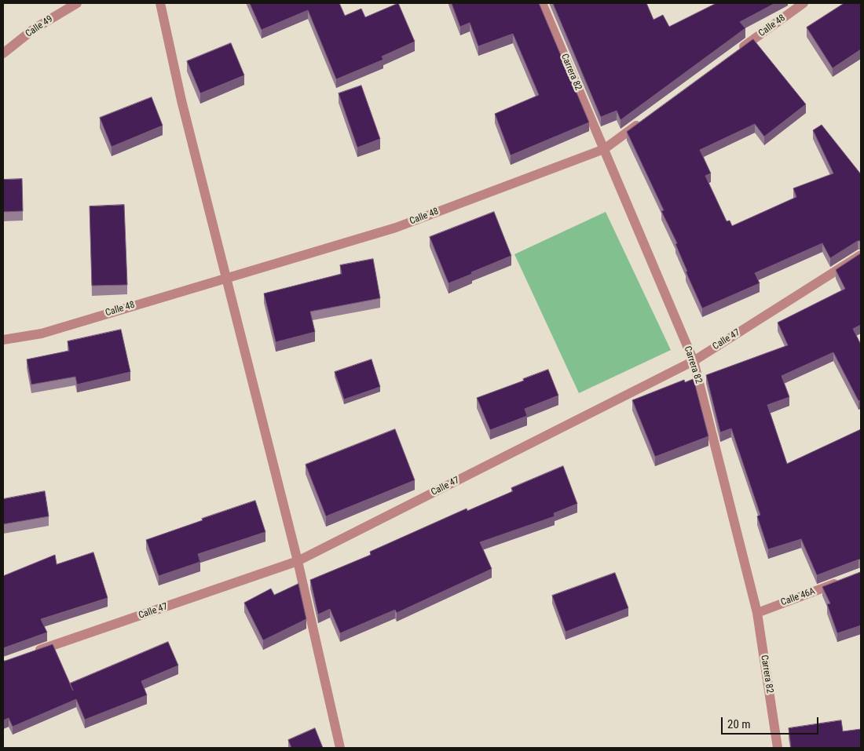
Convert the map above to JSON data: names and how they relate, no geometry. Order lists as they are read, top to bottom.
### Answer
{
  "streets": {
    "street": [
      "Calle 48",
      "Calle 49",
      "Carrera 82",
      "Calle 47",
      "Calle 46A"
    ]
  },
  "crossings": [
    ["Calle 48", "Carrera 82"],
    ["Carrera 82", "Calle 47"],
    ["Carrera 82", "Calle 46A"]
  ],
  "scale_bar": "20 m"
}
